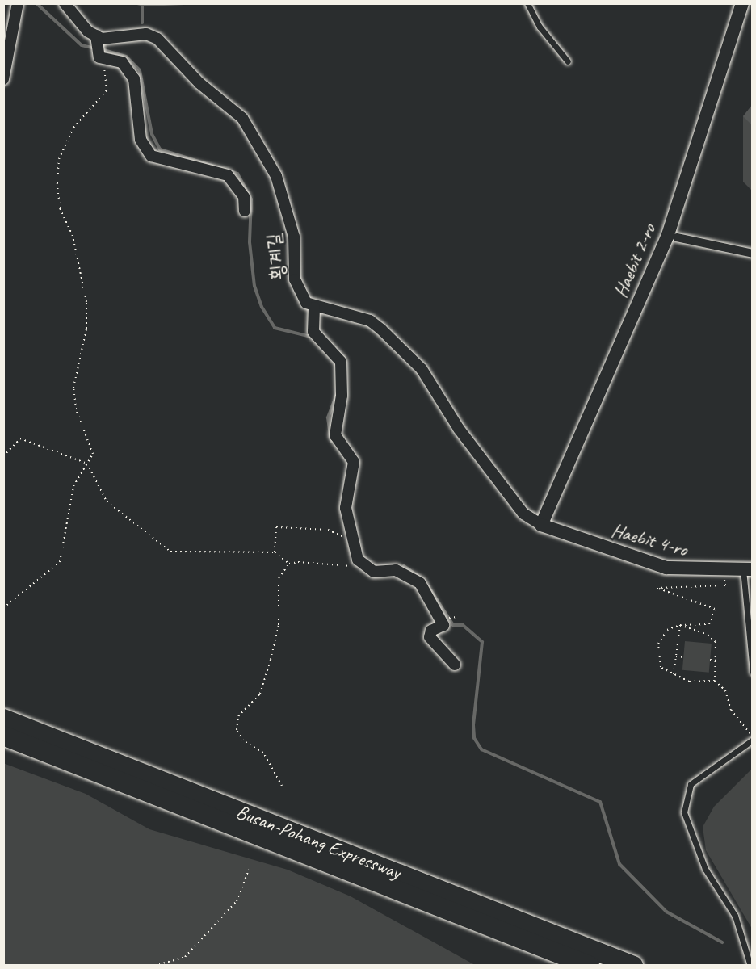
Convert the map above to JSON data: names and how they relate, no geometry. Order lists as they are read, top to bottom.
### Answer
{
  "streets": {
    "highway": ["Busan-Pohang Expressway"],
    "street": ["횡계길", "Haebit 2-ro", "Haebit 4-ro"]
  },
  "crossings": [
    ["Haebit 2-ro", "Haebit 4-ro"]
  ]
}
